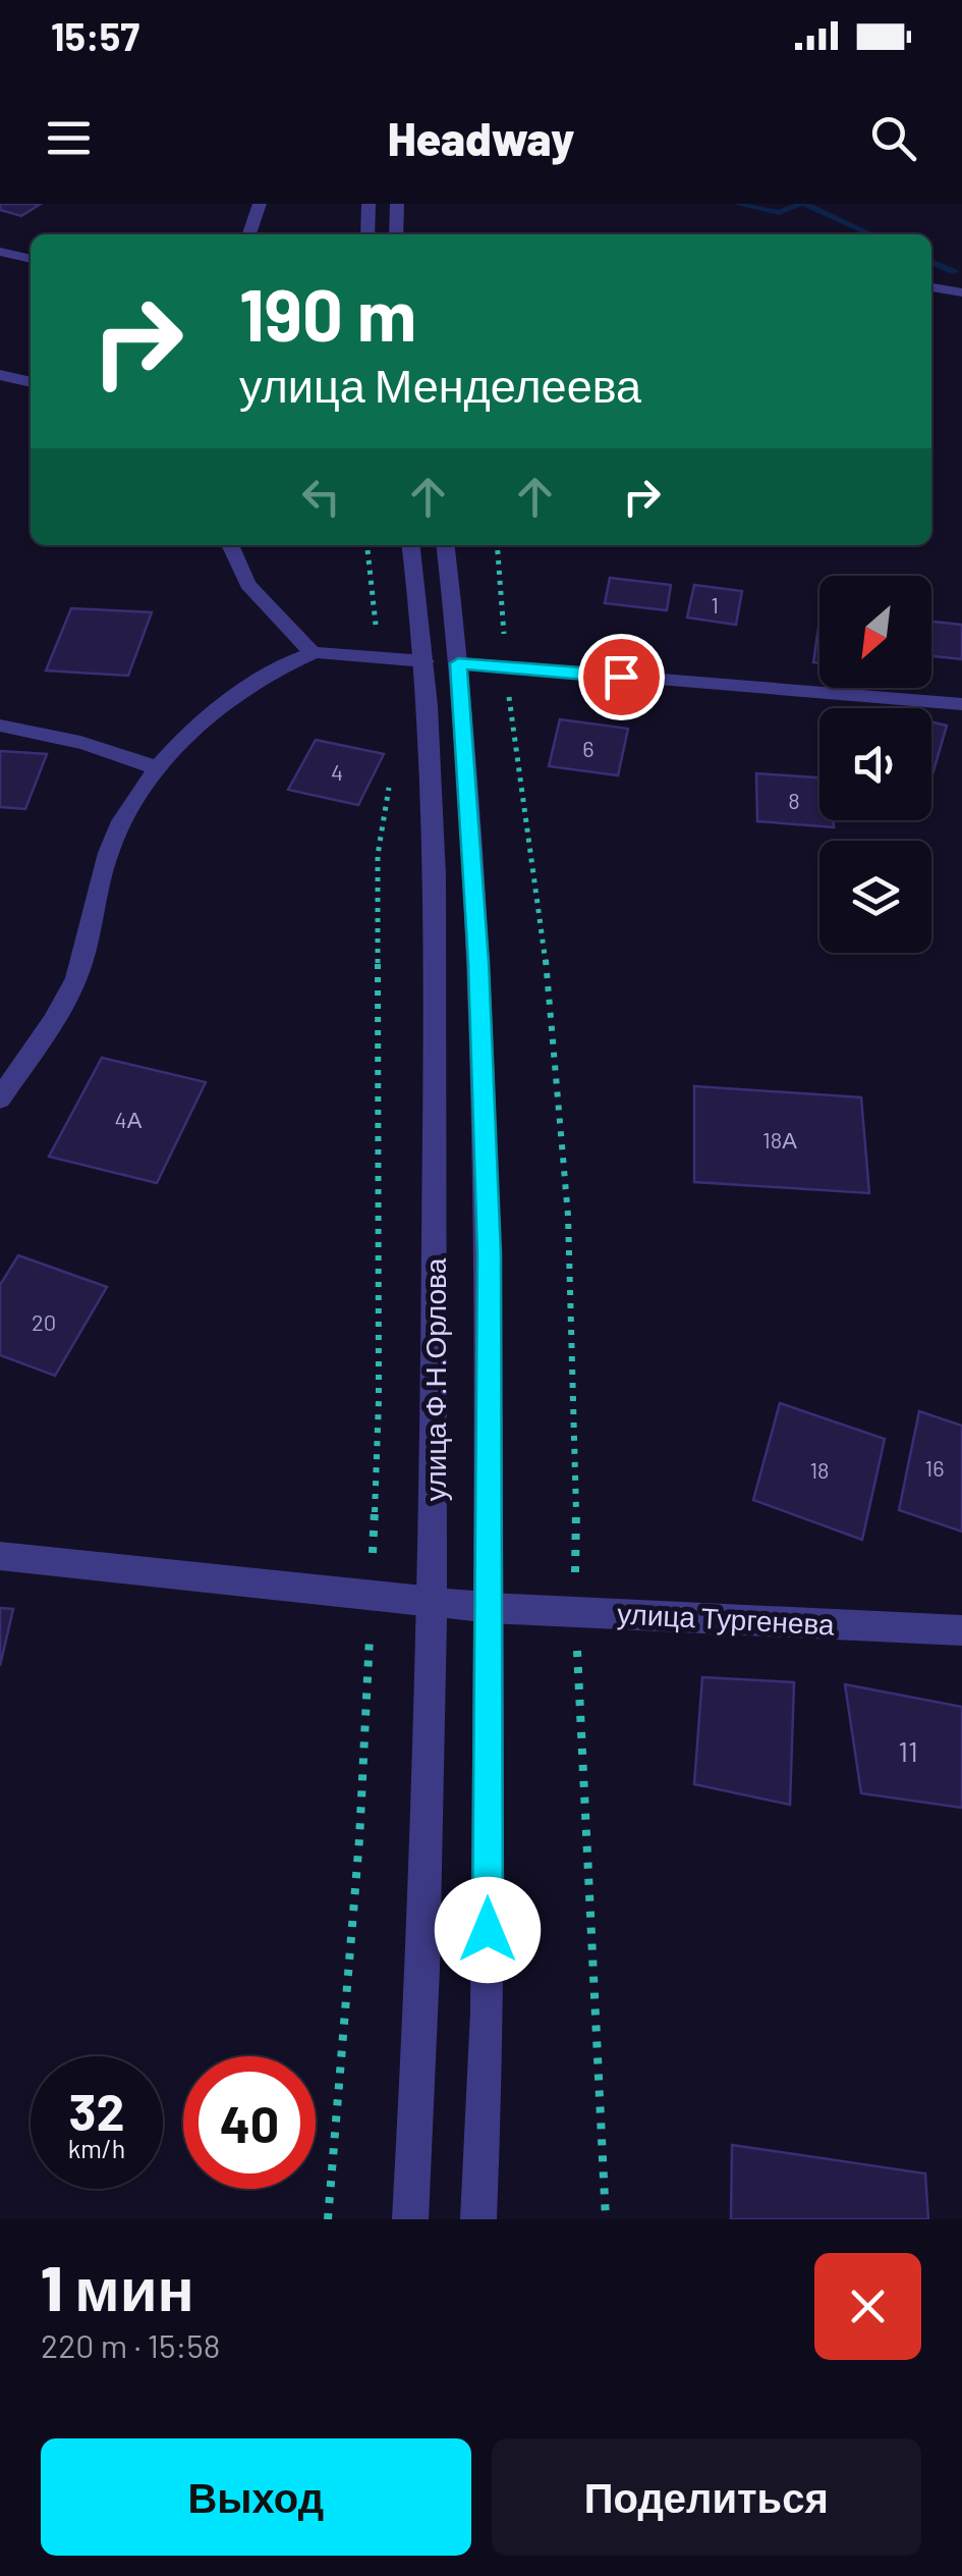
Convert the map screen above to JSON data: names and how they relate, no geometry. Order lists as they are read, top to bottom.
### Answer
{
  "streets": {
    "street": ["улица Ф.Н.Орлова", "улица Тургенева"]
  },
  "crossings": [
    ["улица Ф.Н.Орлова", "улица Тургенева"]
  ],
  "house_numbers": [
    "1",
    "6",
    "4",
    "8",
    "4А",
    "18А",
    "20",
    "16",
    "18",
    "11"
  ],
  "north": "bottom left",
  "page": {
    "status": "15:57",
    "header": "Headway",
    "turn": ["190 m", "улица Менделеева"],
    "speed": "32 km/h",
    "limit": "40",
    "heading": ["1 мин", "220 m · 15:58"],
    "buttons": ["Выход", "Поделиться"]
  }
}
